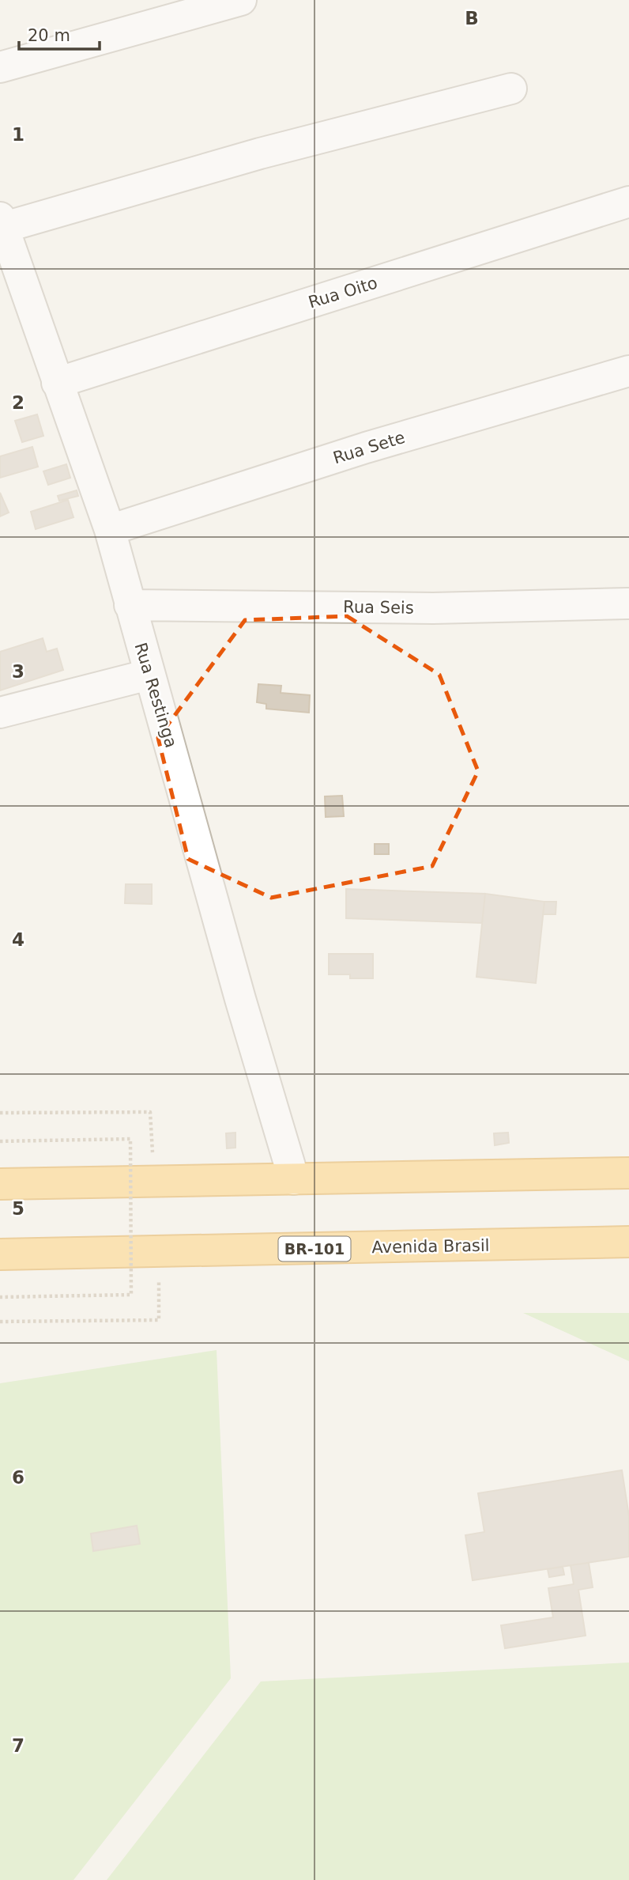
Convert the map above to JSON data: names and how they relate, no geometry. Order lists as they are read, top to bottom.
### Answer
{
  "streets": {
    "highway": ["Avenida Brasil", "BR-101"],
    "street": [
      "Rua Oito",
      "Rua Sete",
      "Rua Seis",
      "Rua Restinga"
    ]
  },
  "crossings": [
    ["Rua Oito", "Rua Restinga"],
    ["Rua Sete", "Rua Restinga"],
    ["Rua Seis", "Rua Restinga"]
  ],
  "scale_bar": "20 m",
  "grid": {
    "columns": ["B"],
    "rows": [
      "1",
      "2",
      "3",
      "4",
      "5",
      "6",
      "7"
    ]
  }
}
